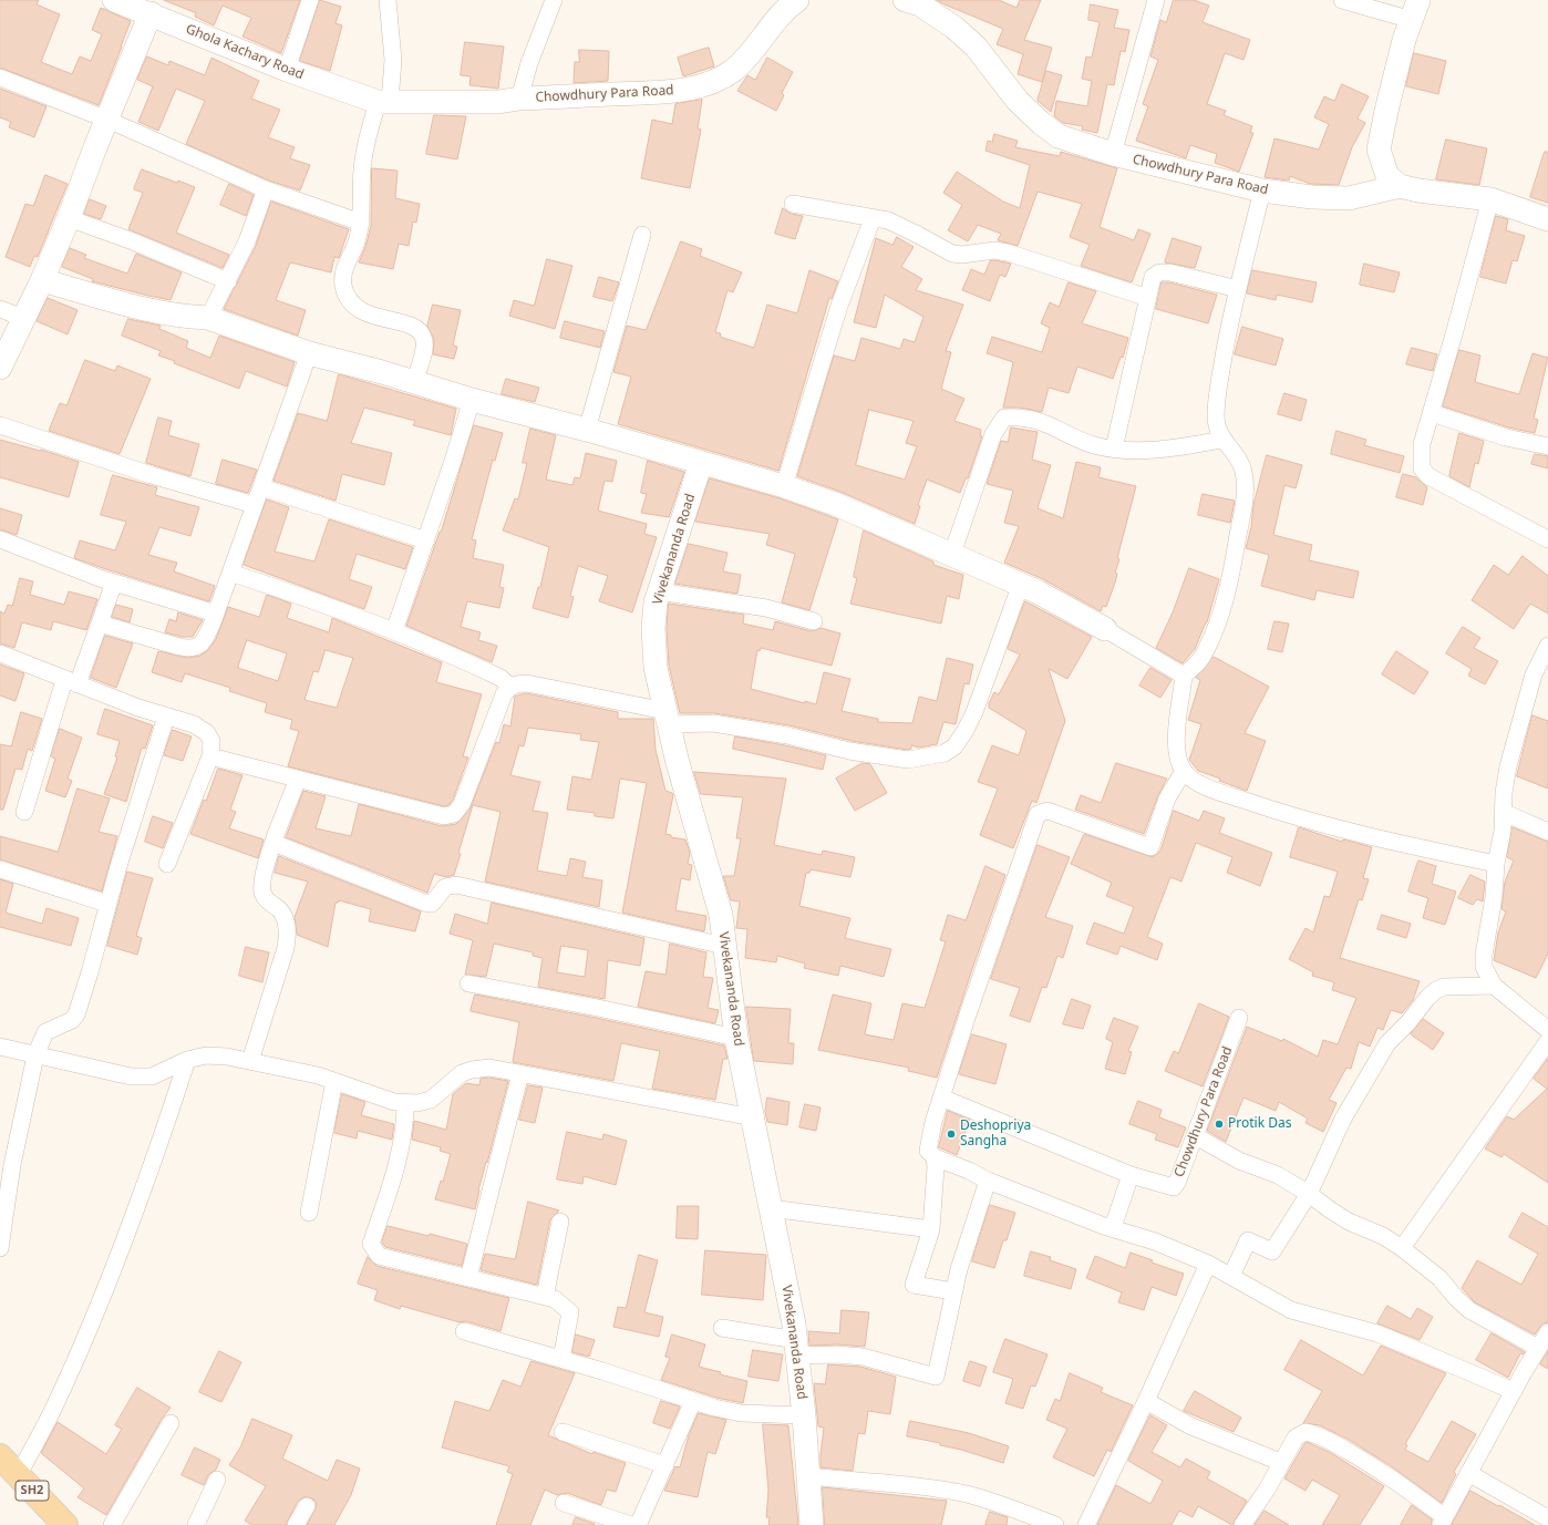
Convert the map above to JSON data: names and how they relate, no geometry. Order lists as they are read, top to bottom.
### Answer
{
  "streets": {
    "main road": ["SH2"],
    "street": ["Ghola Kachary Road", "Chowdhury Para Road", "Vivekananda Road"]
  },
  "crossings": [
    ["Ghola Kachary Road", "Chowdhury Para Road"]
  ],
  "places": ["Protik Das", "Deshopriya Sangha"]
}
